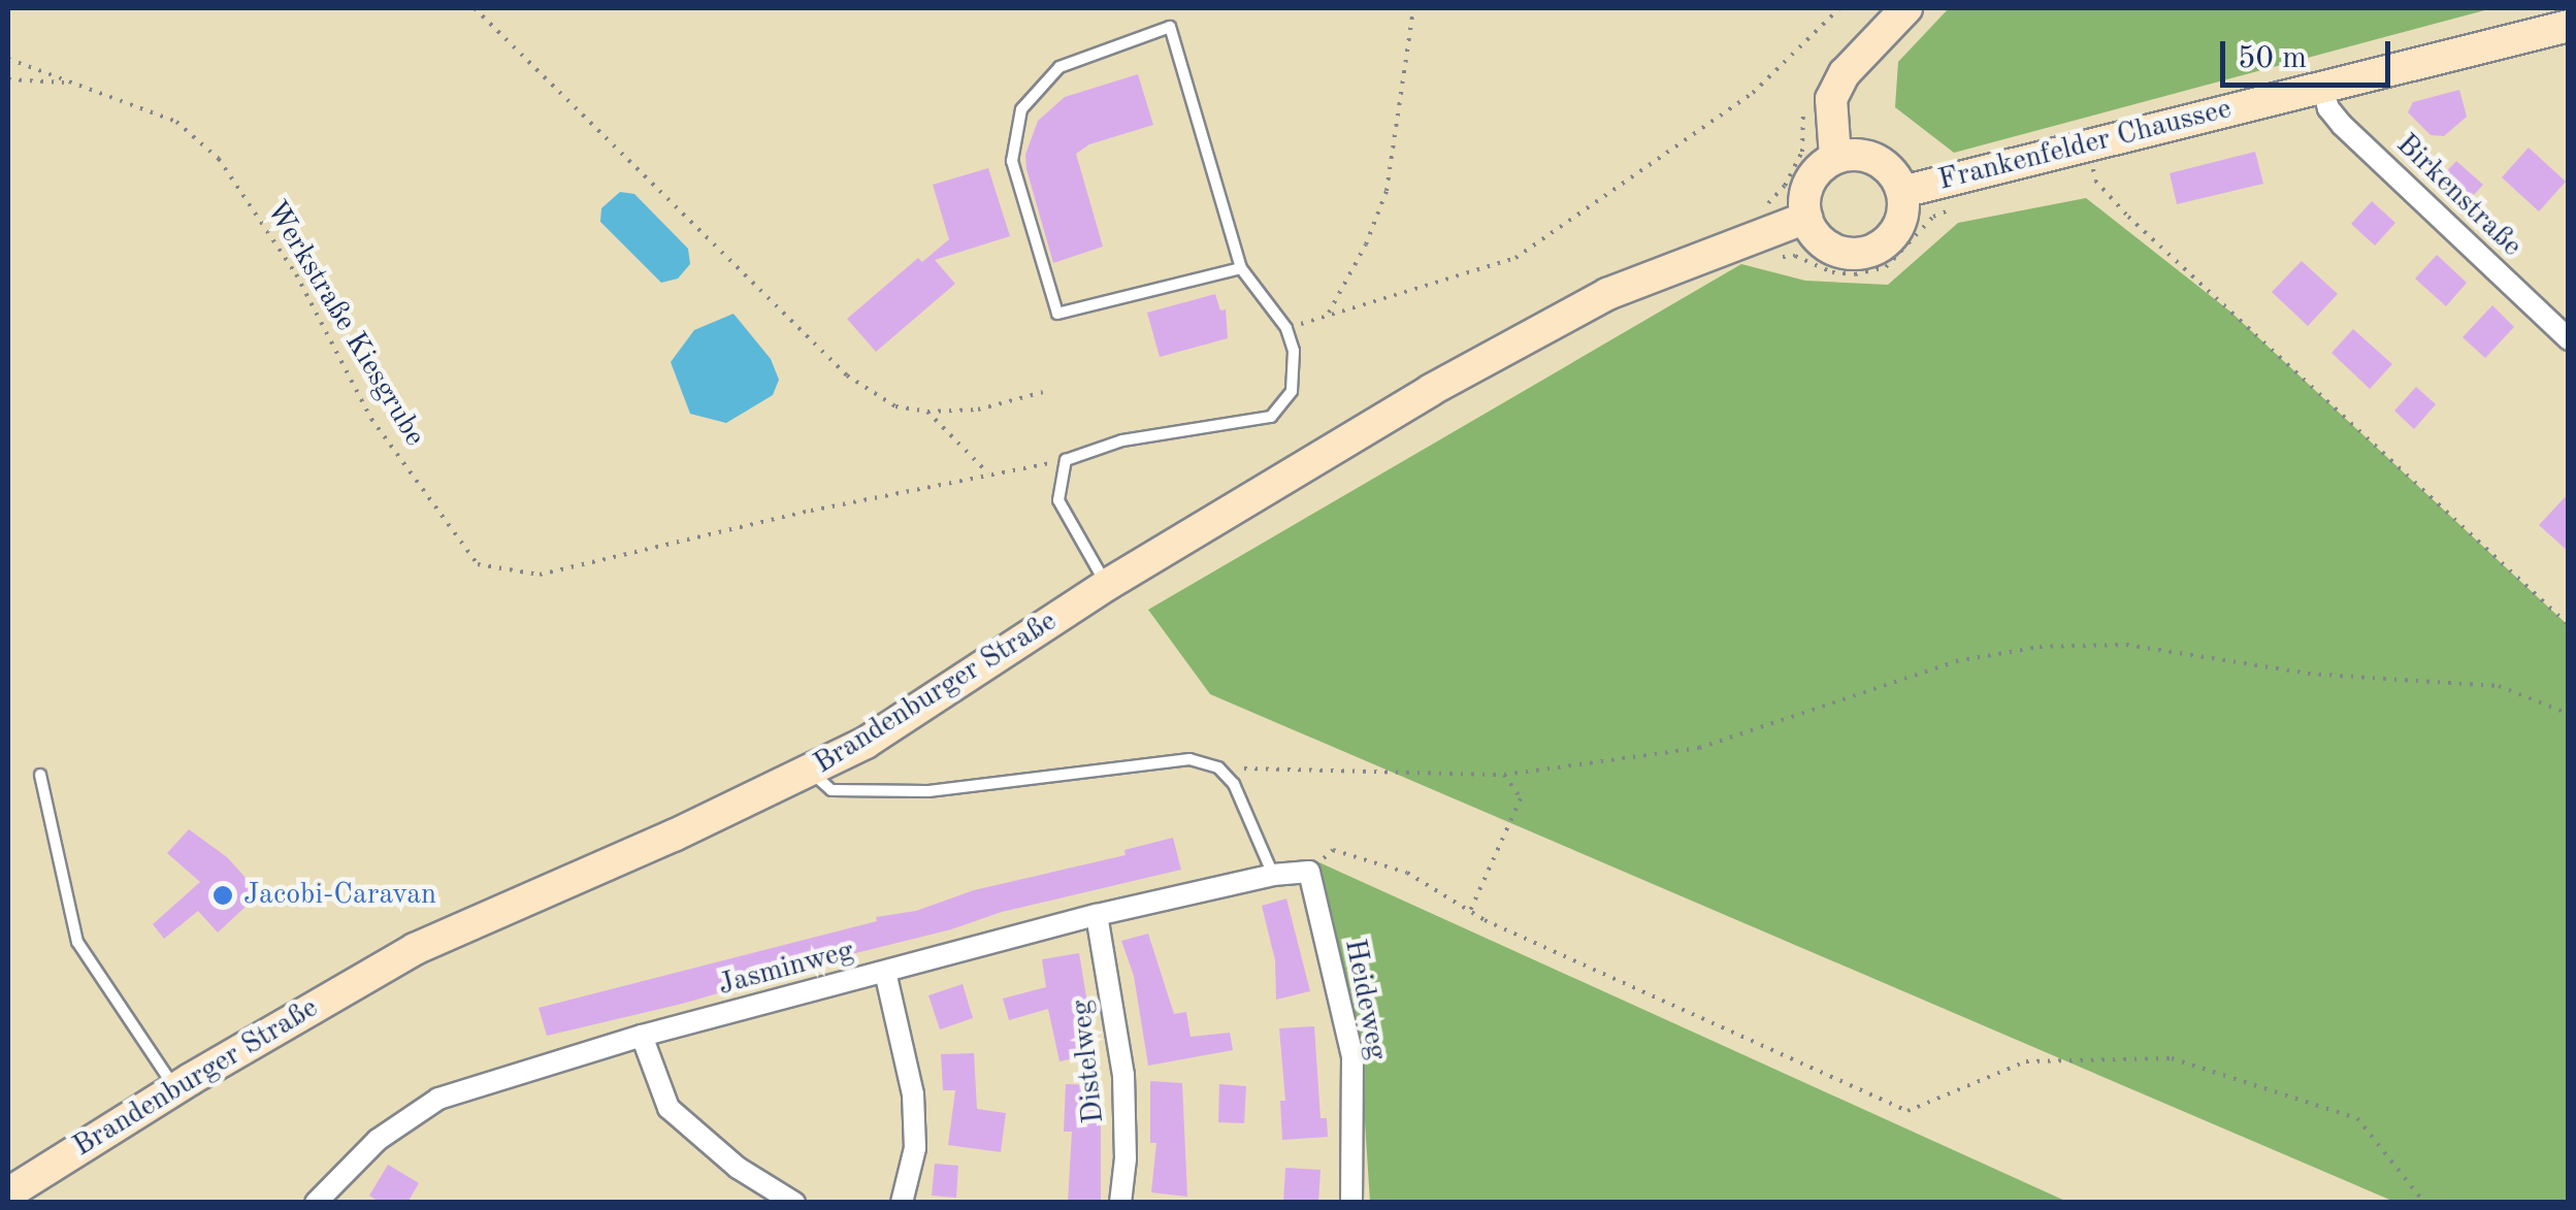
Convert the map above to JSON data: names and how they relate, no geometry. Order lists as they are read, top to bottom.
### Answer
{
  "streets": {
    "street": [
      "Frankenfelder Chaussee",
      "Birkenstraße",
      "Brandenburger Straße",
      "Jasminweg",
      "Heideweg",
      "Distelweg"
    ],
    "path": ["Werkstraße Kiesgrube"]
  },
  "crossings": [
    ["Frankenfelder Chaussee", "Birkenstraße"],
    ["Frankenfelder Chaussee", "Brandenburger Straße"],
    ["Jasminweg", "Heideweg"],
    ["Jasminweg", "Distelweg"]
  ],
  "places": ["Jacobi-Caravan"],
  "scale_bar": "50 m"
}
